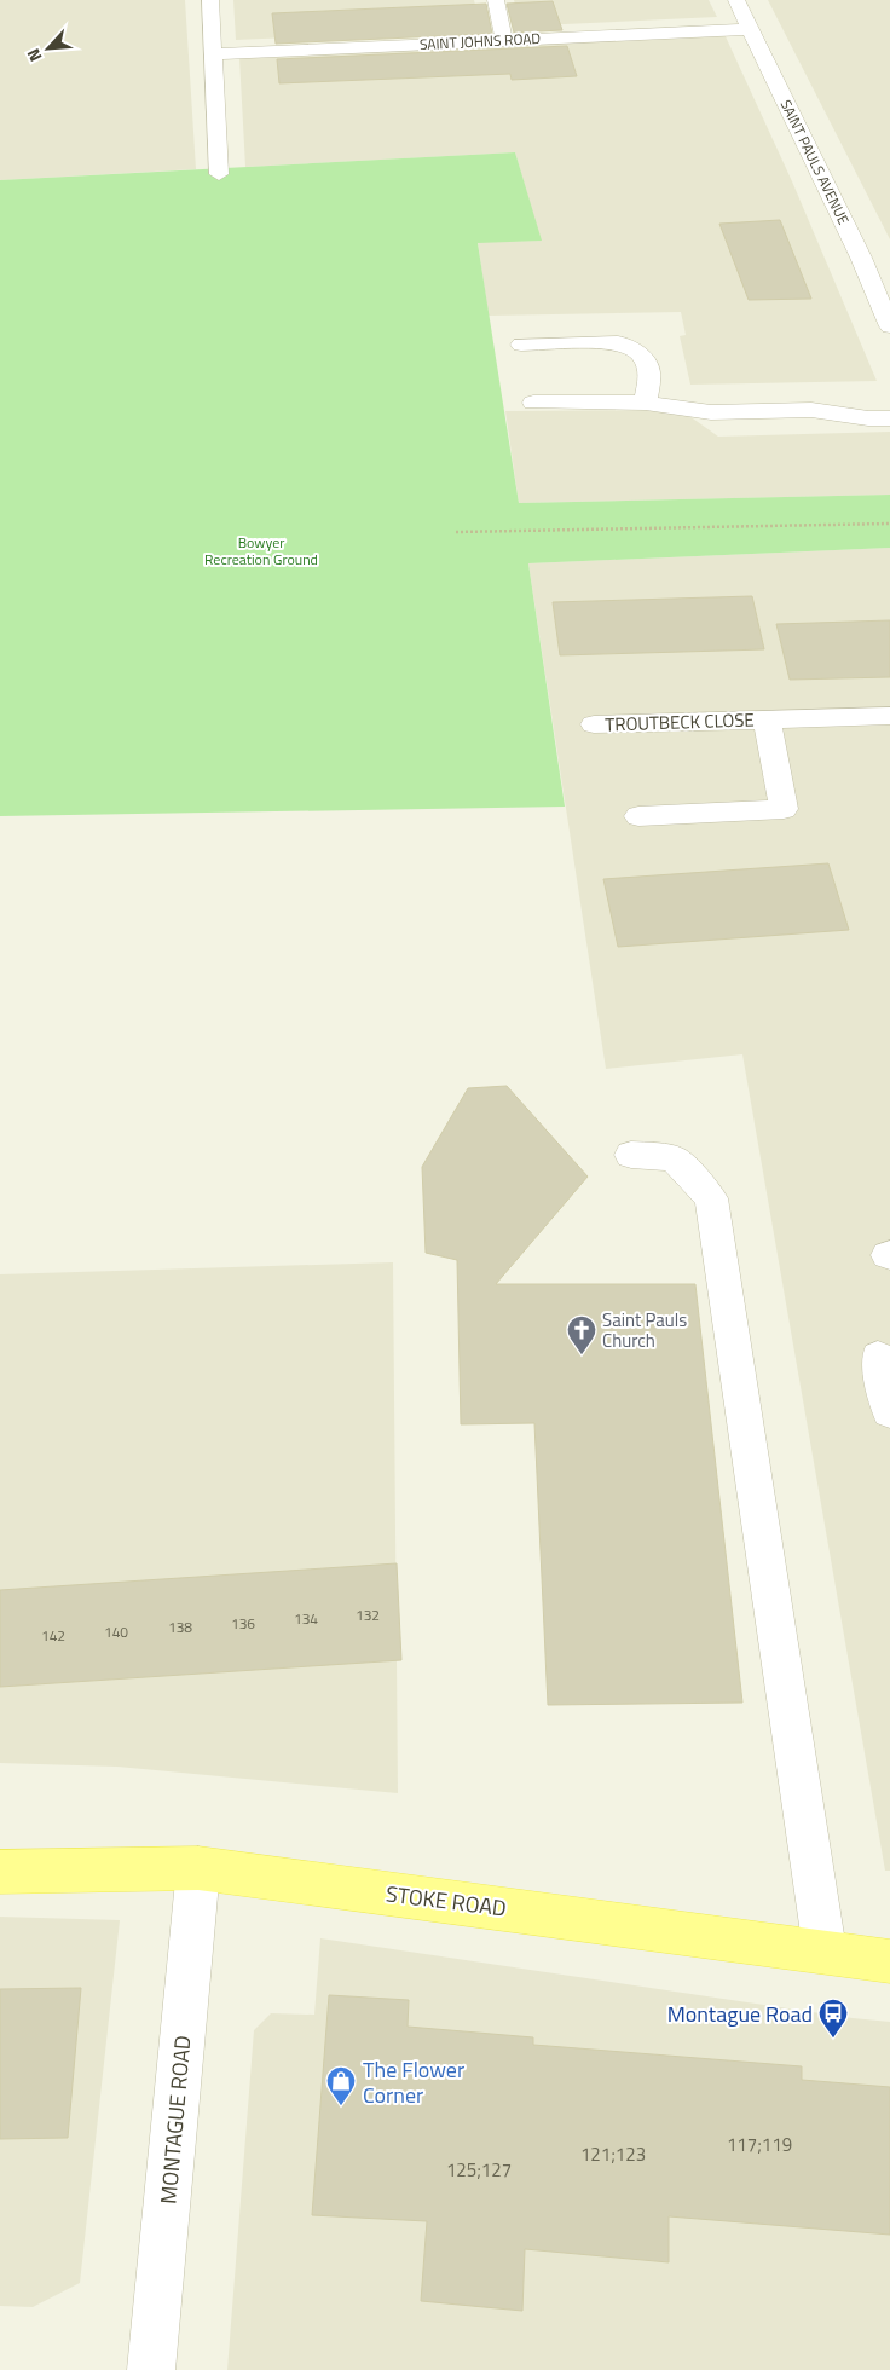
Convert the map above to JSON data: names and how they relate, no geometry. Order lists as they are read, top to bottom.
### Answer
{
  "streets": {
    "main road": ["STOKE ROAD"],
    "street": [
      "SAINT JOHNS ROAD",
      "SAINT PAULS AVENUE",
      "TROUTBECK CLOSE",
      "MONTAGUE ROAD"
    ]
  },
  "crossings": [
    ["SAINT JOHNS ROAD", "SAINT PAULS AVENUE"],
    ["STOKE ROAD", "MONTAGUE ROAD"]
  ],
  "parks": ["Bowyer Recreation Ground"],
  "places": {
    "church": ["Saint Pauls Church"],
    "bus stop": ["Montague Road"],
    "shop": ["The Flower Corner"]
  },
  "house_numbers": [
    "132",
    "134",
    "136",
    "138",
    "140",
    "142",
    "117;119",
    "121;123",
    "125;127"
  ],
  "north": "bottom left"
}
